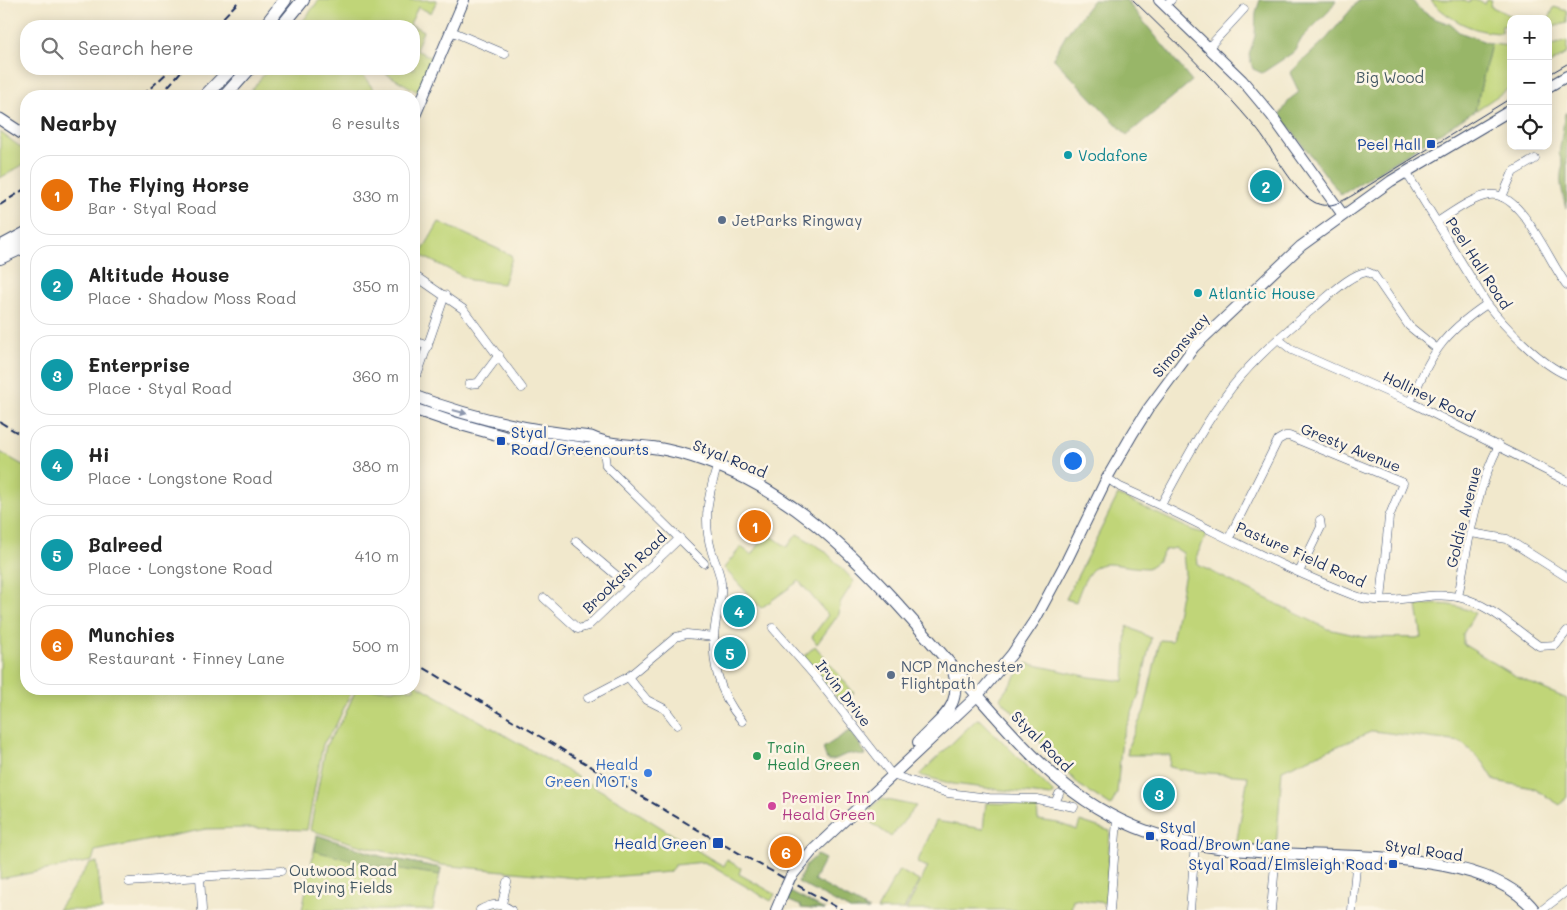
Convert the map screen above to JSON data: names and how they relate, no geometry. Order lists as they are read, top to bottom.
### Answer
{
  "streets": {
    "main road": ["Styal Road"],
    "street": [
      "Peel Hall Road",
      "Simonsway",
      "Holliney Road",
      "Gresty Avenue",
      "Goldie Avenue",
      "Pasture Field Road",
      "Brookash Road",
      "Irvin Drive"
    ]
  },
  "crossings": [
    ["Peel Hall Road", "Simonsway"],
    ["Simonsway", "Styal Road"],
    ["Simonsway", "Pasture Field Road"],
    ["Simonsway", "Irvin Drive"],
    ["Holliney Road", "Goldie Avenue"],
    ["Gresty Avenue", "Pasture Field Road"],
    ["Goldie Avenue", "Pasture Field Road"]
  ],
  "parks": ["Big Wood", "Outwood Road Playing Fields"],
  "places": {
    "transit": [
      "Peel Hall",
      "Styal Road/Greencourts",
      "Styal Road/Brown Lane",
      "Heald Green",
      "Styal Road/Elmsleigh Road"
    ],
    "other": [
      "Vodafone",
      "JetParks Ringway",
      "Atlantic House",
      "NCP Manchester Flightpath",
      "Train Heald Green",
      "Heald Green MOT's",
      "Premier Inn Heald Green"
    ]
  },
  "page": {
    "map_buttons": ["+", "−"],
    "search": "Search here",
    "heading": ["Nearby", "6 results"],
    "list": [
      {
        "mark": "1",
        "name": "The Flying Horse",
        "note": "Bar · Styal Road",
        "value": "330 m"
      },
      {
        "mark": "2",
        "name": "Altitude House",
        "note": "Place · Shadow Moss Road",
        "value": "350 m"
      },
      {
        "mark": "3",
        "name": "Enterprise",
        "note": "Place · Styal Road",
        "value": "360 m"
      },
      {
        "mark": "4",
        "name": "Hi",
        "note": "Place · Longstone Road",
        "value": "380 m"
      },
      {
        "mark": "5",
        "name": "Balreed",
        "note": "Place · Longstone Road",
        "value": "410 m"
      },
      {
        "mark": "6",
        "name": "Munchies",
        "note": "Restaurant · Finney Lane",
        "value": "500 m"
      }
    ],
    "pins": [
      "2",
      "1",
      "4",
      "5",
      "3",
      "6"
    ]
  }
}
